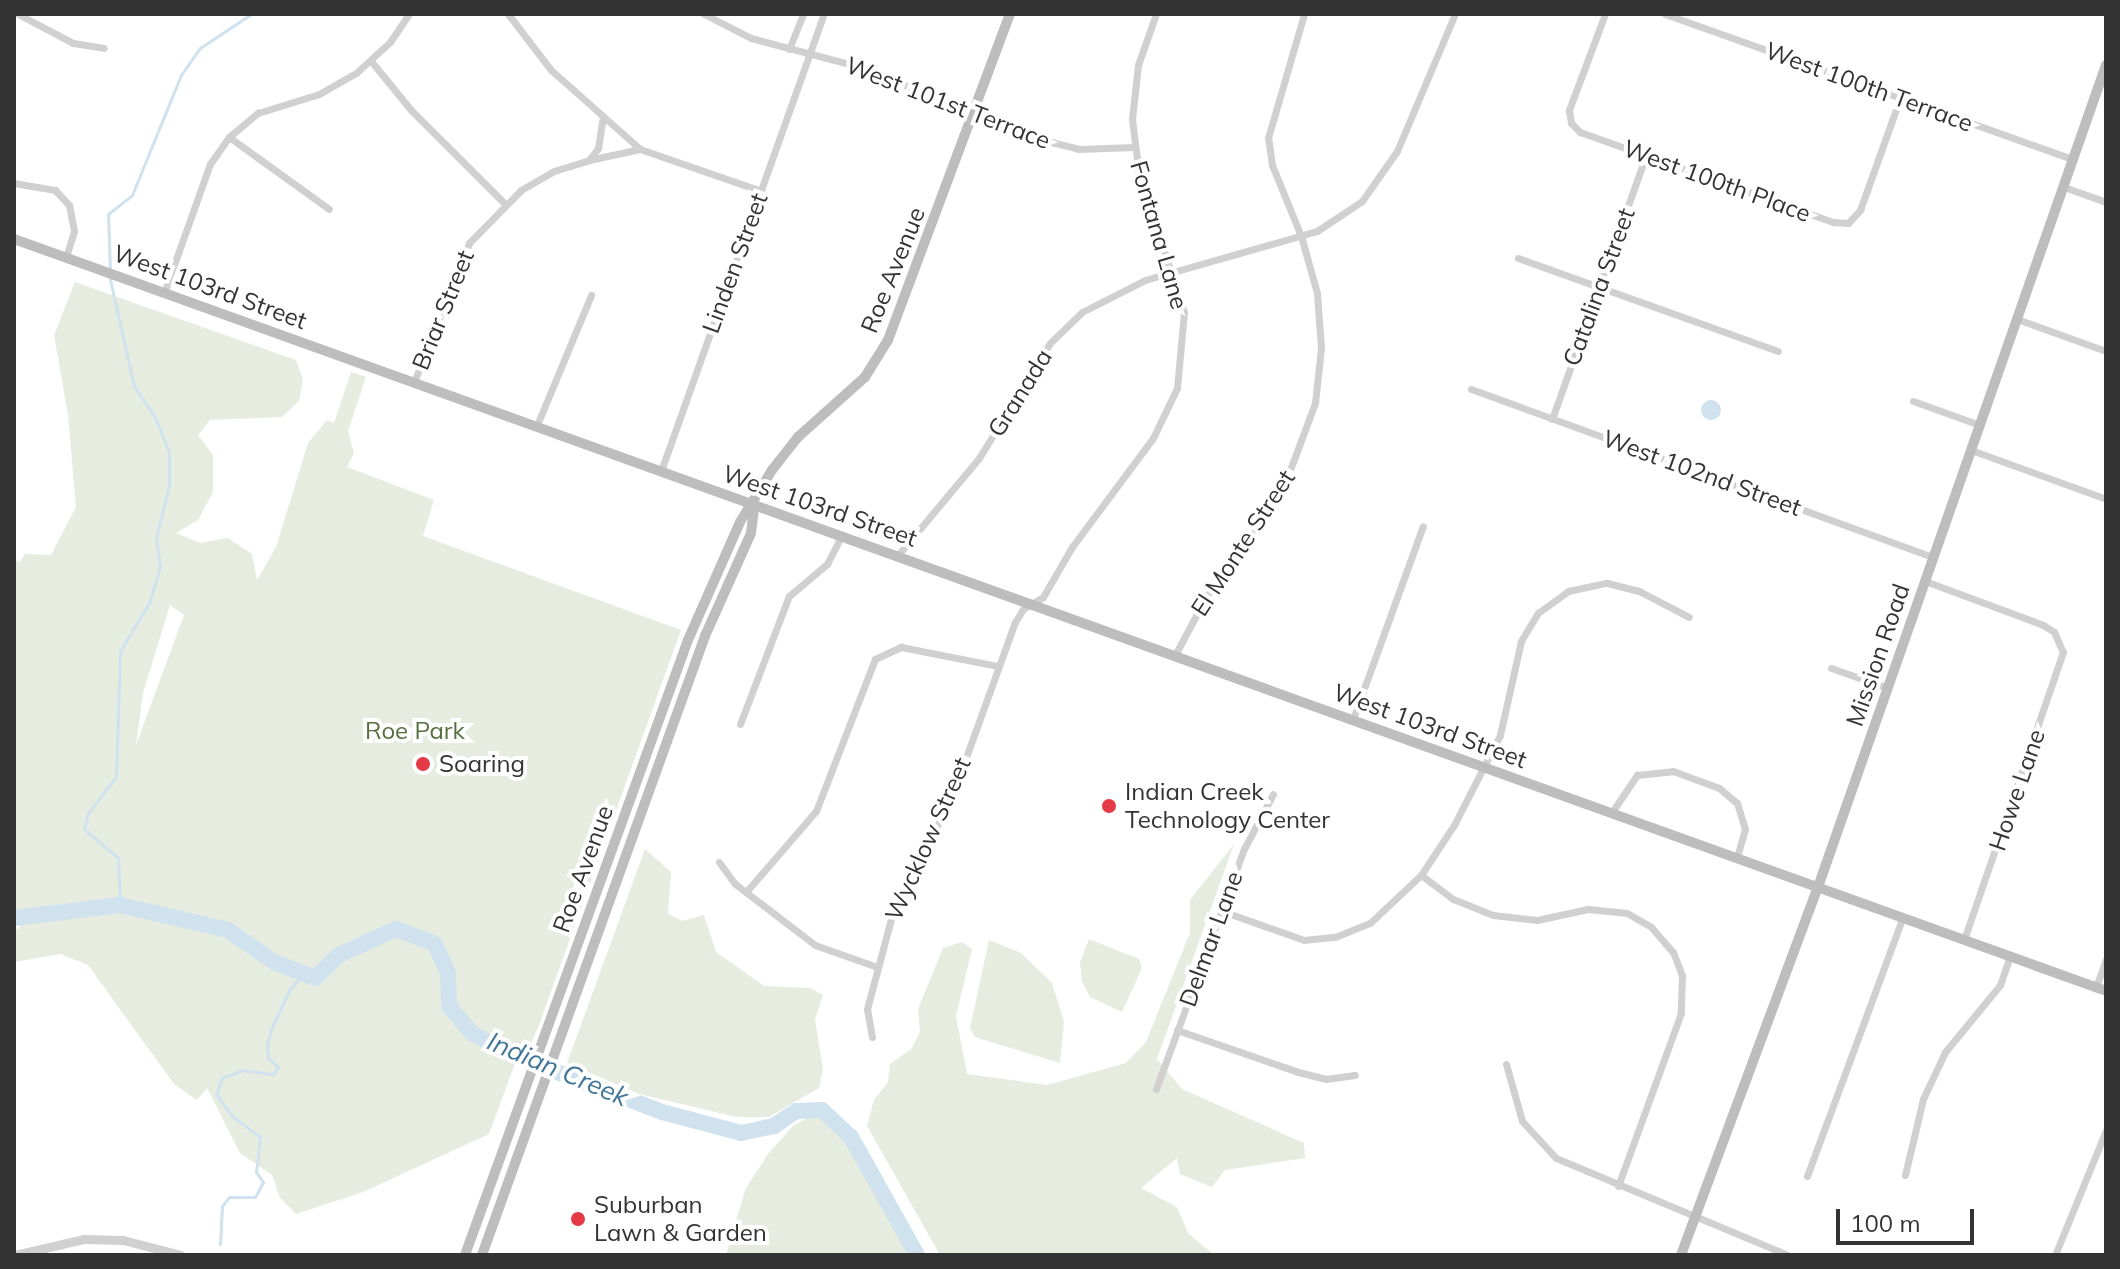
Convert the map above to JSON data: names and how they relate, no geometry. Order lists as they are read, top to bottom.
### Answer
{
  "streets": {
    "main road": ["Roe Avenue", "West 103rd Street", "Mission Road"],
    "street": [
      "West 100th Terrace",
      "West 101st Terrace",
      "West 100th Place",
      "Fontana Lane",
      "Linden Street",
      "Catalina Street",
      "Briar Street",
      "Granada",
      "West 102nd Street",
      "El Monte Street",
      "Howe Lane",
      "Wycklow Street",
      "Delmar Lane"
    ]
  },
  "crossings": [
    ["West 100th Terrace", "West 100th Place"],
    ["West 100th Terrace", "Mission Road"],
    ["West 101st Terrace", "Fontana Lane"],
    ["West 101st Terrace", "Linden Street"],
    ["West 101st Terrace", "Roe Avenue"],
    ["West 100th Place", "Catalina Street"],
    ["Fontana Lane", "West 103rd Street"],
    ["Fontana Lane", "Granada"],
    ["Fontana Lane", "Wycklow Street"],
    ["Linden Street", "West 103rd Street"],
    ["Roe Avenue", "West 103rd Street"],
    ["West 103rd Street", "Briar Street"],
    ["West 103rd Street", "Granada"],
    ["West 103rd Street", "El Monte Street"],
    ["West 103rd Street", "Mission Road"],
    ["West 103rd Street", "Howe Lane"],
    ["West 103rd Street", "Wycklow Street"],
    ["Catalina Street", "West 102nd Street"],
    ["West 102nd Street", "Mission Road"],
    ["Mission Road", "Howe Lane"]
  ],
  "water": ["Indian Creek"],
  "parks": ["Roe Park"],
  "places": ["Soaring", "Indian Creek Technology Center", "Suburban Lawn & Garden"],
  "scale_bar": "100 m"
}
